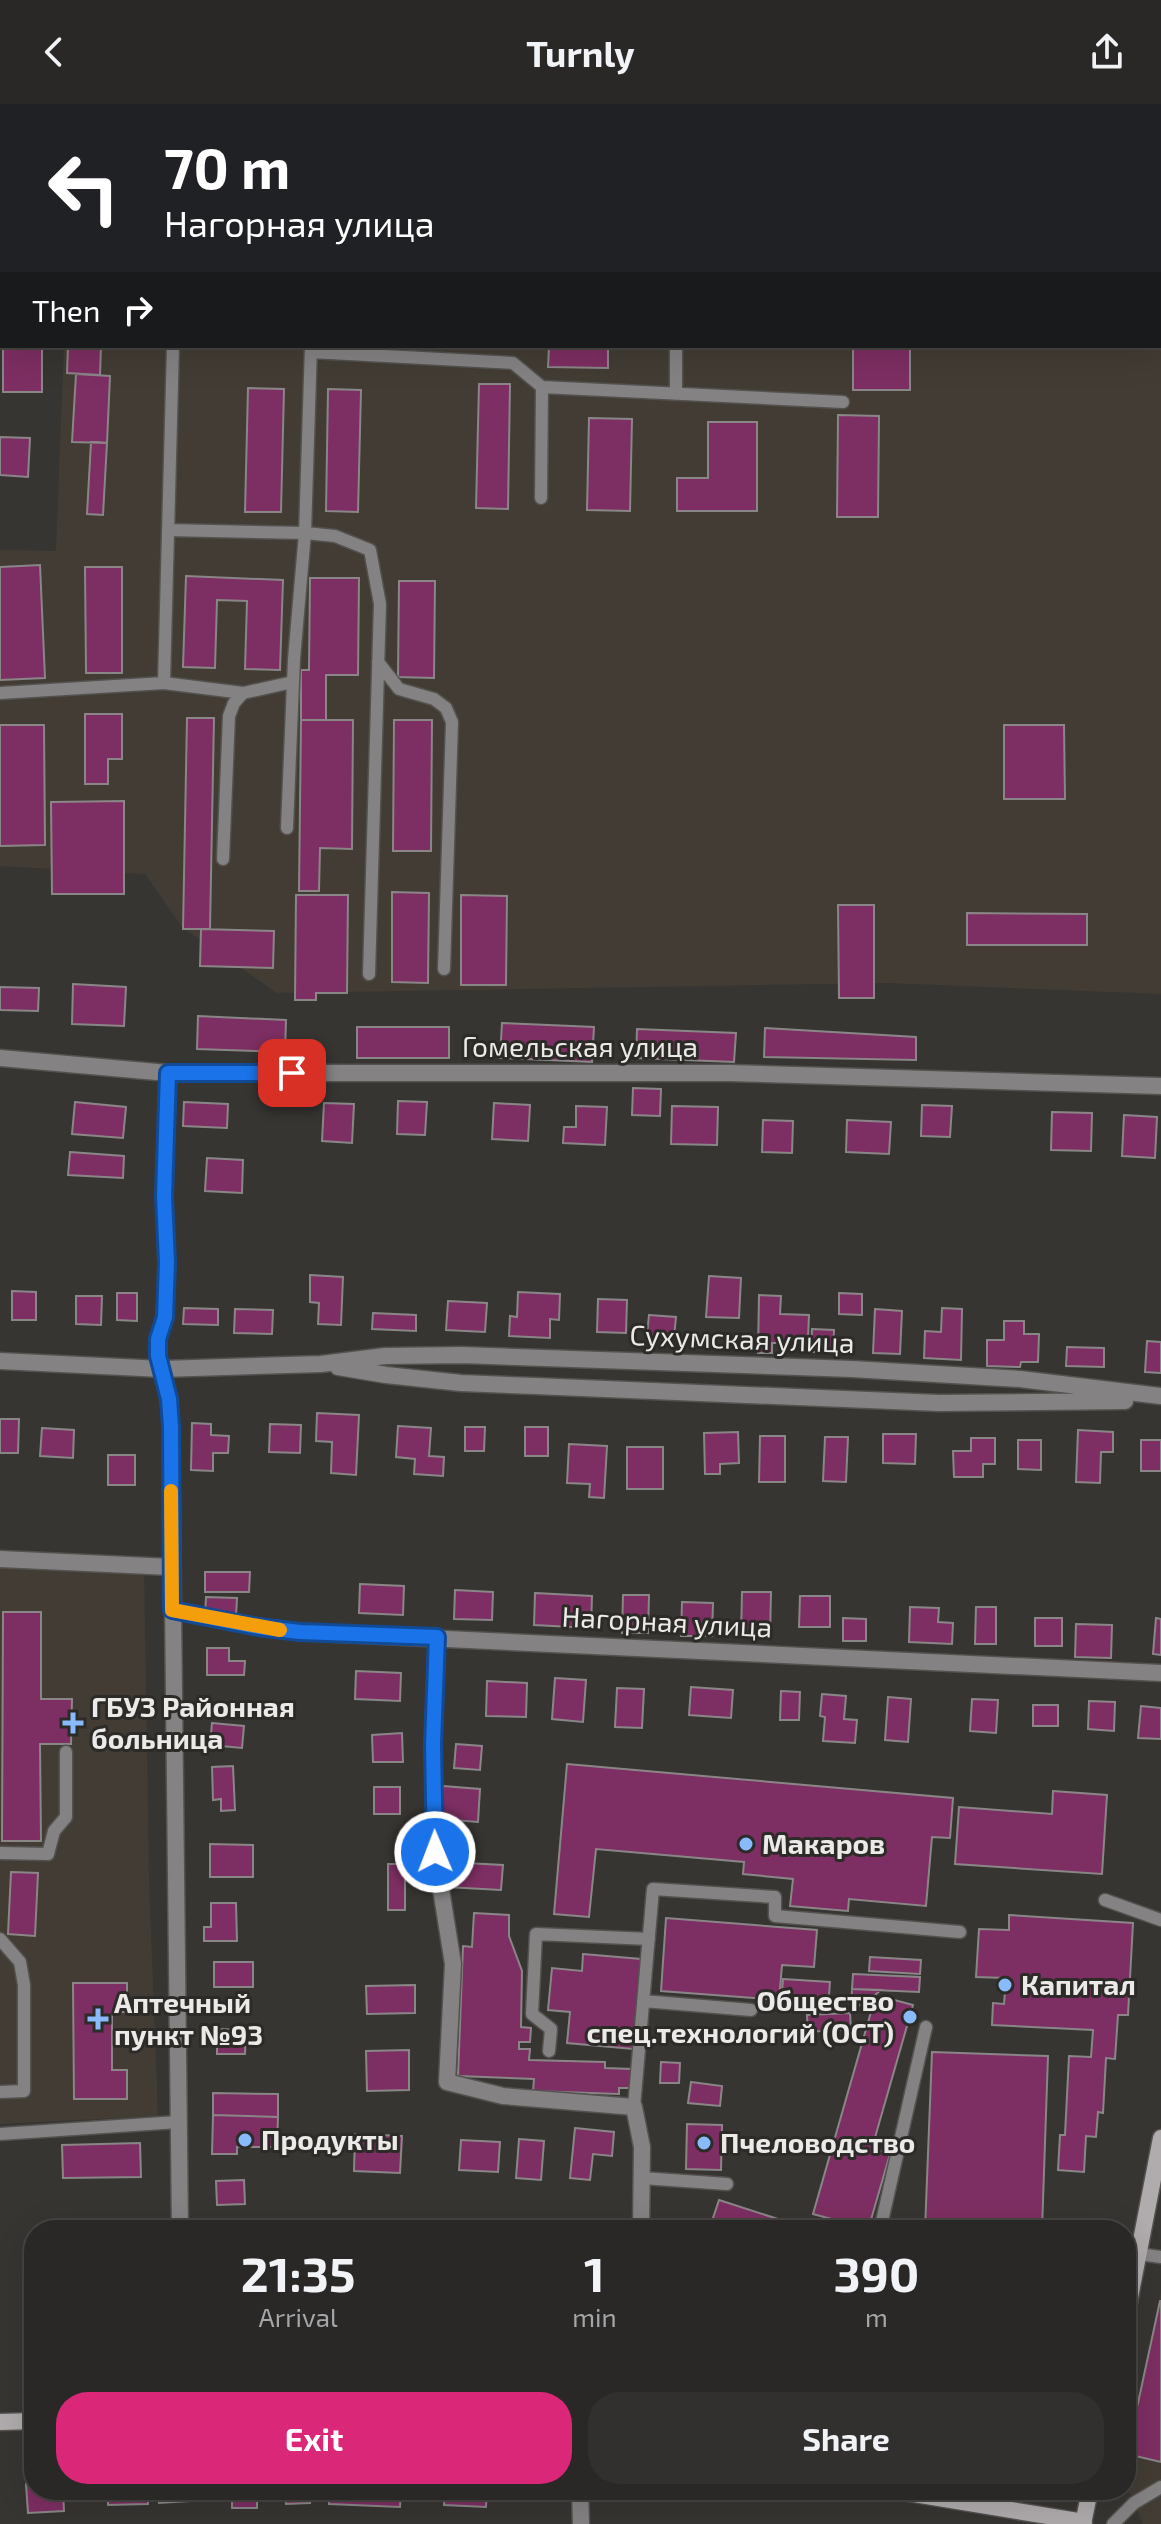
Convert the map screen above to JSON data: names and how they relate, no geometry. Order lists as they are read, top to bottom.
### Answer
{
  "streets": {
    "street": ["Гомельская улица", "Сухумская улица", "Нагорная улица"]
  },
  "places": {
    "health": ["ГБУЗ Районная больница", "Аптечный пункт №93"],
    "other": [
      "Макаров",
      "Капитал",
      "Общество спец.технологий (ОСТ)",
      "Продукты",
      "Пчеловодство"
    ]
  },
  "page": {
    "header": "Turnly",
    "turn": ["70 m", "Нагорная улица"],
    "then": "Then",
    "eta": [
      "21:35",
      "Arrival",
      "1",
      "min",
      "390",
      "m"
    ],
    "buttons": ["Exit", "Share"]
  }
}
